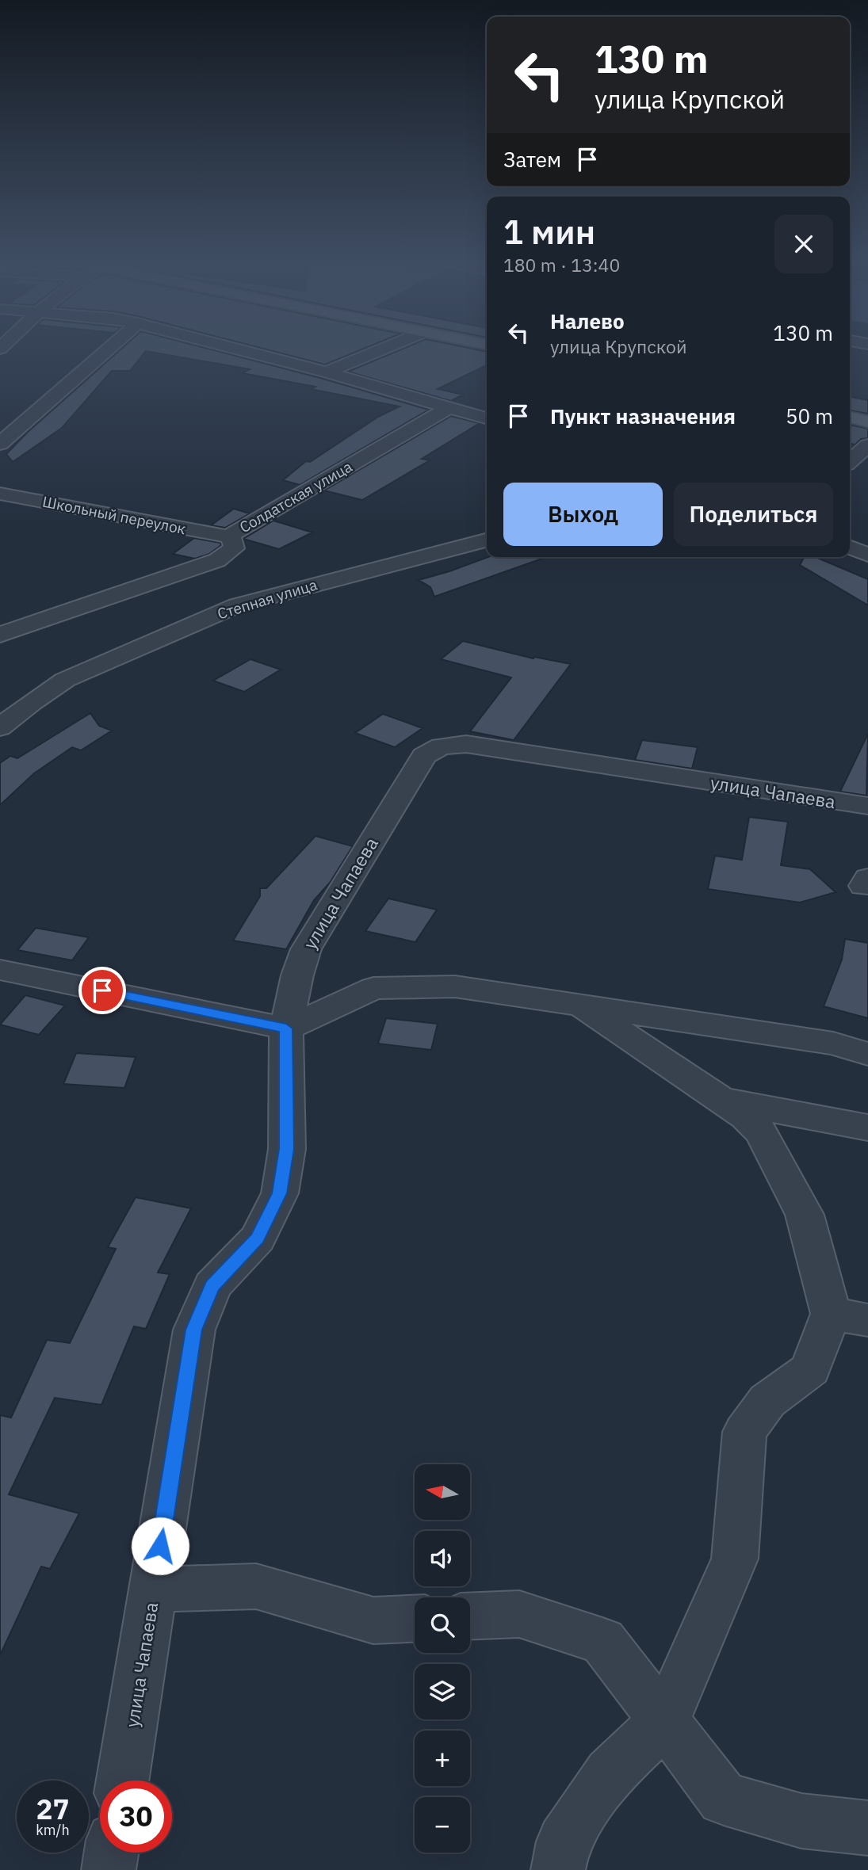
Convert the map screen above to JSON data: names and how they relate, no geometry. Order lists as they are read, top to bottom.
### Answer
{
  "streets": {
    "street": [
      "Солдатская улица",
      "Школьный переулок",
      "Степная улица",
      "улица Чапаева"
    ]
  },
  "crossings": [
    ["Солдатская улица", "Школьный переулок"]
  ],
  "north": "left",
  "page": {
    "turn": ["130 m", "улица Крупской"],
    "then": "Затем",
    "heading": ["1 мин", "180 m · 13:40"],
    "list": [
      {
        "name": "Налево",
        "note": "улица Крупской",
        "value": "130 m"
      },
      {
        "name": "Пункт назначения",
        "value": "50 m"
      }
    ],
    "buttons": ["Выход", "Поделиться"],
    "map_buttons": ["+", "−"],
    "speed": "27 km/h",
    "limit": "30"
  }
}
